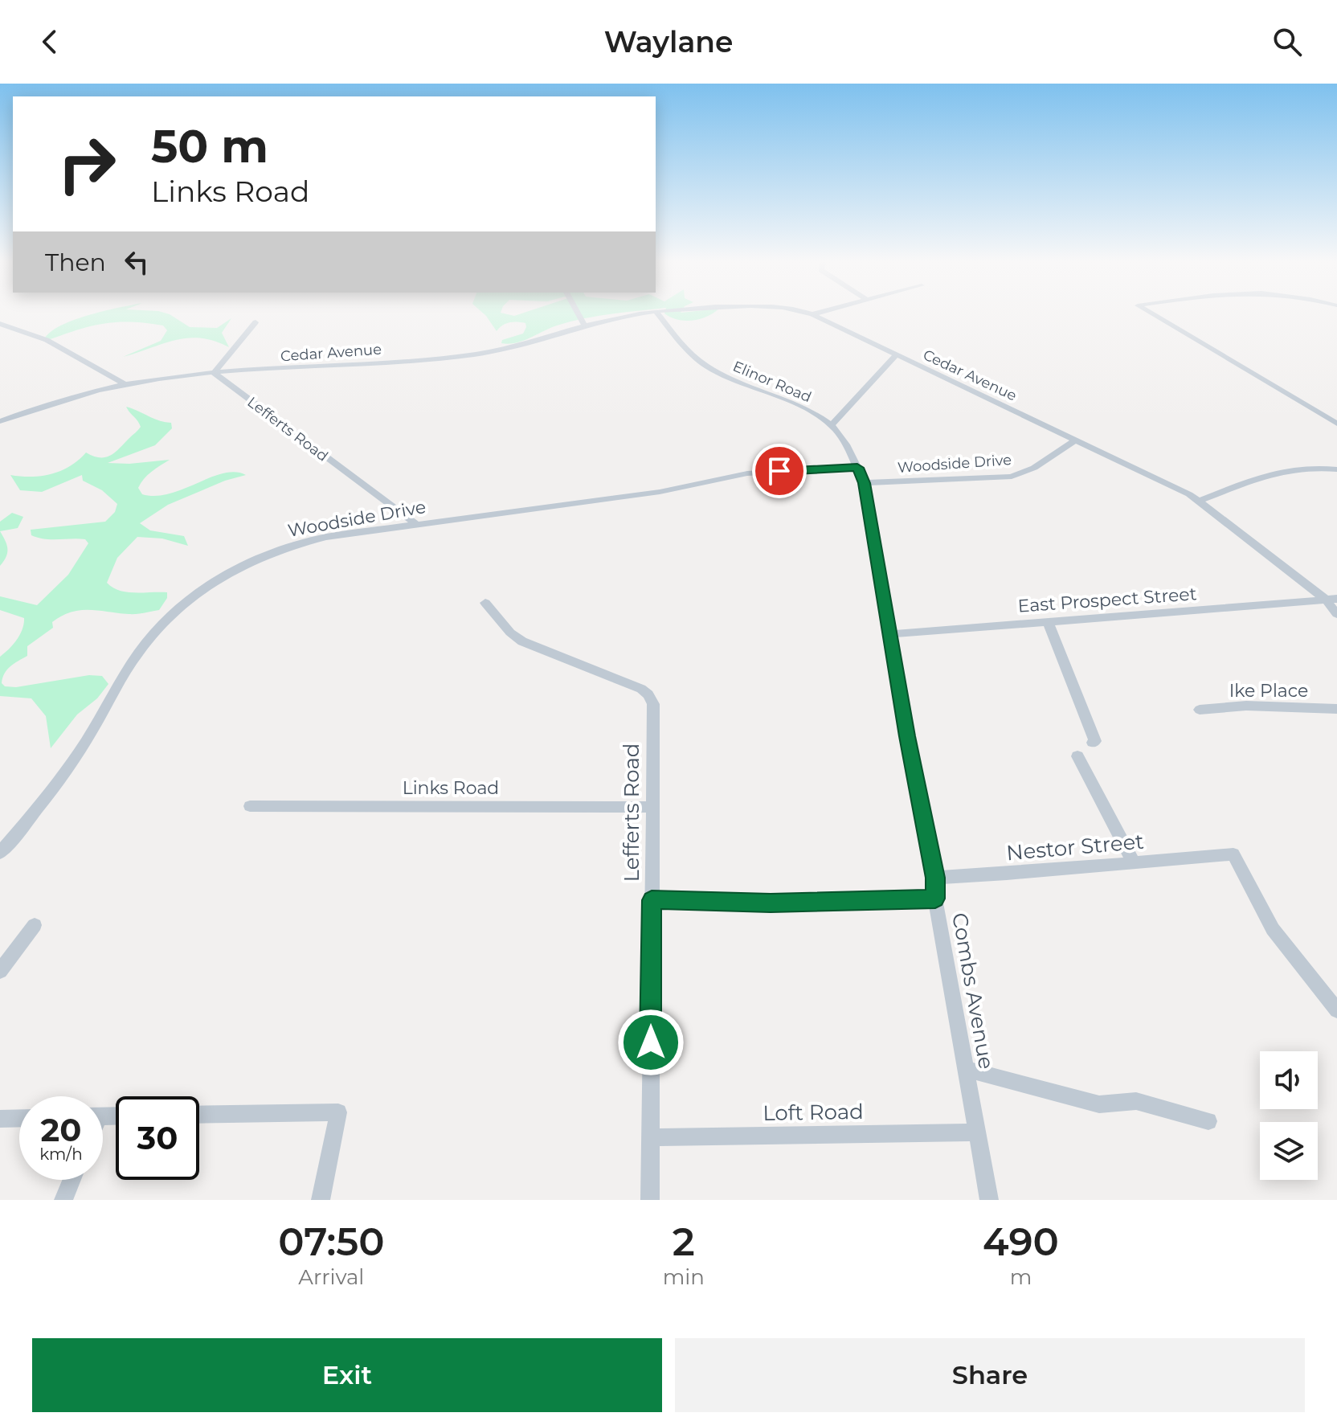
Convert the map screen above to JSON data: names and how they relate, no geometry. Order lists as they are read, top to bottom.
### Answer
{
  "streets": {
    "street": [
      "Cedar Avenue",
      "Elinor Road",
      "Lefferts Road",
      "Woodside Drive",
      "East Prospect Street",
      "Ike Place",
      "Links Road",
      "Nestor Street",
      "Combs Avenue",
      "Loft Road"
    ]
  },
  "crossings": [
    ["Cedar Avenue", "Lefferts Road"],
    ["Cedar Avenue", "Woodside Drive"],
    ["Cedar Avenue", "East Prospect Street"],
    ["Elinor Road", "Woodside Drive"],
    ["Elinor Road", "Combs Avenue"],
    ["Lefferts Road", "Woodside Drive"],
    ["Lefferts Road", "Links Road"],
    ["Lefferts Road", "Loft Road"],
    ["East Prospect Street", "Combs Avenue"],
    ["Nestor Street", "Combs Avenue"],
    ["Combs Avenue", "Loft Road"]
  ],
  "page": {
    "header": "Waylane",
    "turn": ["50 m", "Links Road"],
    "then": "Then",
    "speed": "20 km/h",
    "limit": "30",
    "eta": [
      "07:50",
      "Arrival",
      "2",
      "min",
      "490",
      "m"
    ],
    "buttons": ["Exit", "Share"]
  }
}
